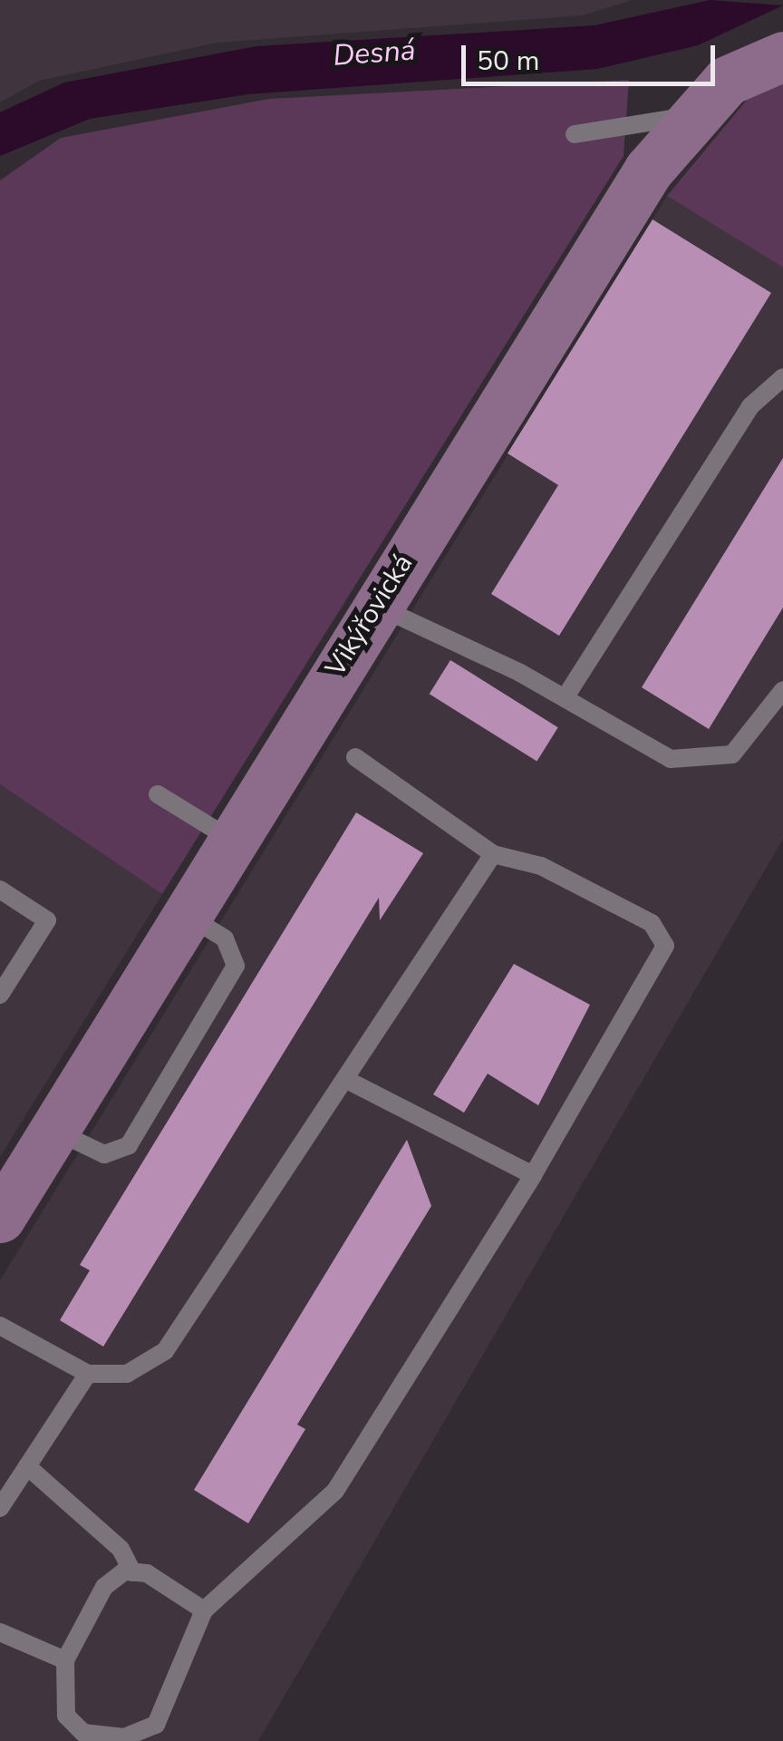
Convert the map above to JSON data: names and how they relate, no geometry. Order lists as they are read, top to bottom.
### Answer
{
  "streets": {
    "street": ["Vikýřovická"]
  },
  "water": ["Desná"],
  "scale_bar": "50 m"
}
